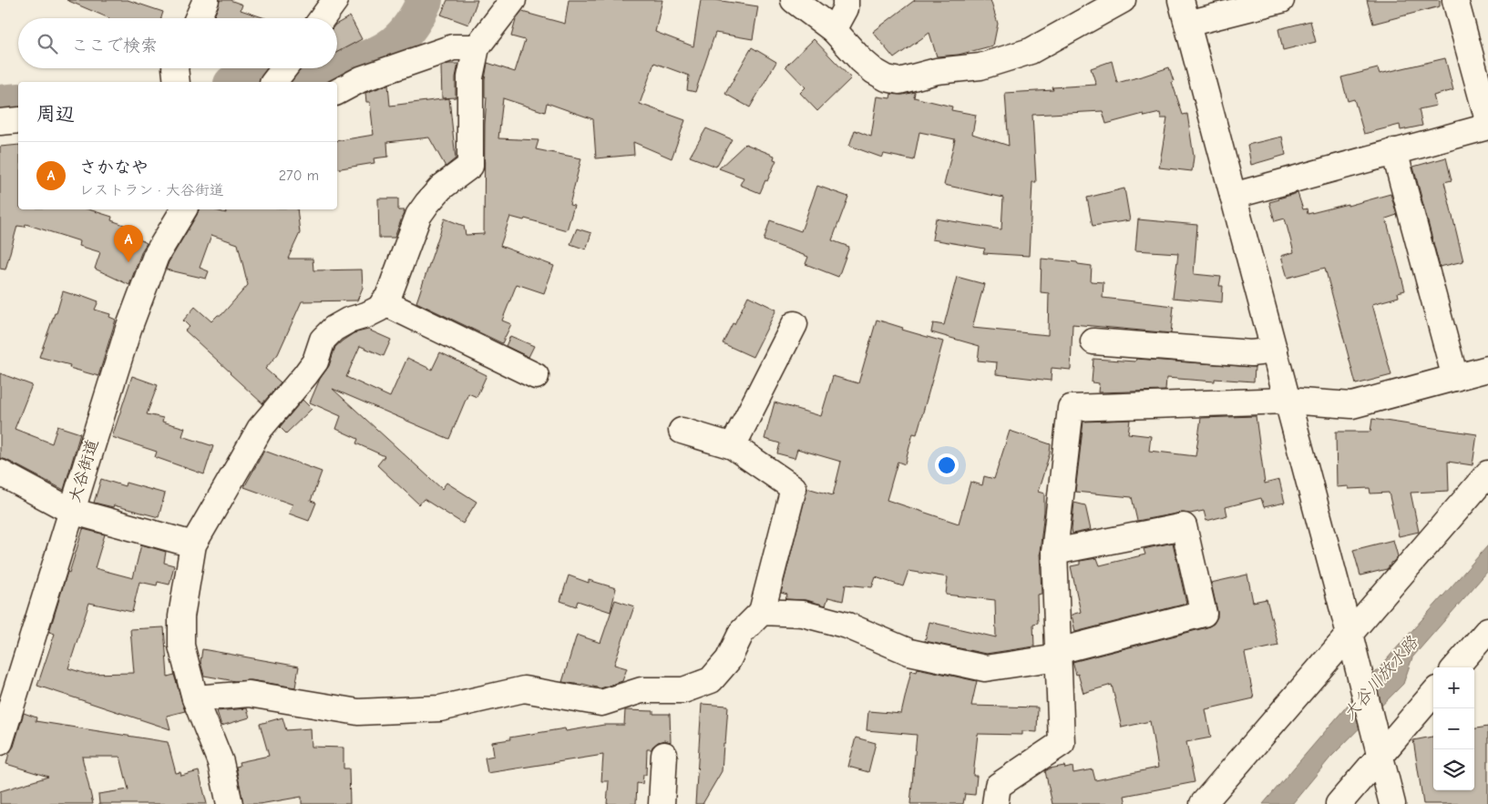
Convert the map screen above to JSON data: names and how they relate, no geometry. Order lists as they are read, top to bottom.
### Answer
{
  "streets": {
    "street": ["大谷街道"]
  },
  "water": ["大谷川放水路"],
  "page": {
    "search": "ここで検索",
    "heading": "周辺",
    "list": [
      {
        "mark": "A",
        "name": "さかなや",
        "note": "レストラン · 大谷街道",
        "value": "270 m"
      }
    ],
    "pins": "A",
    "map_buttons": ["+", "−"]
  }
}
